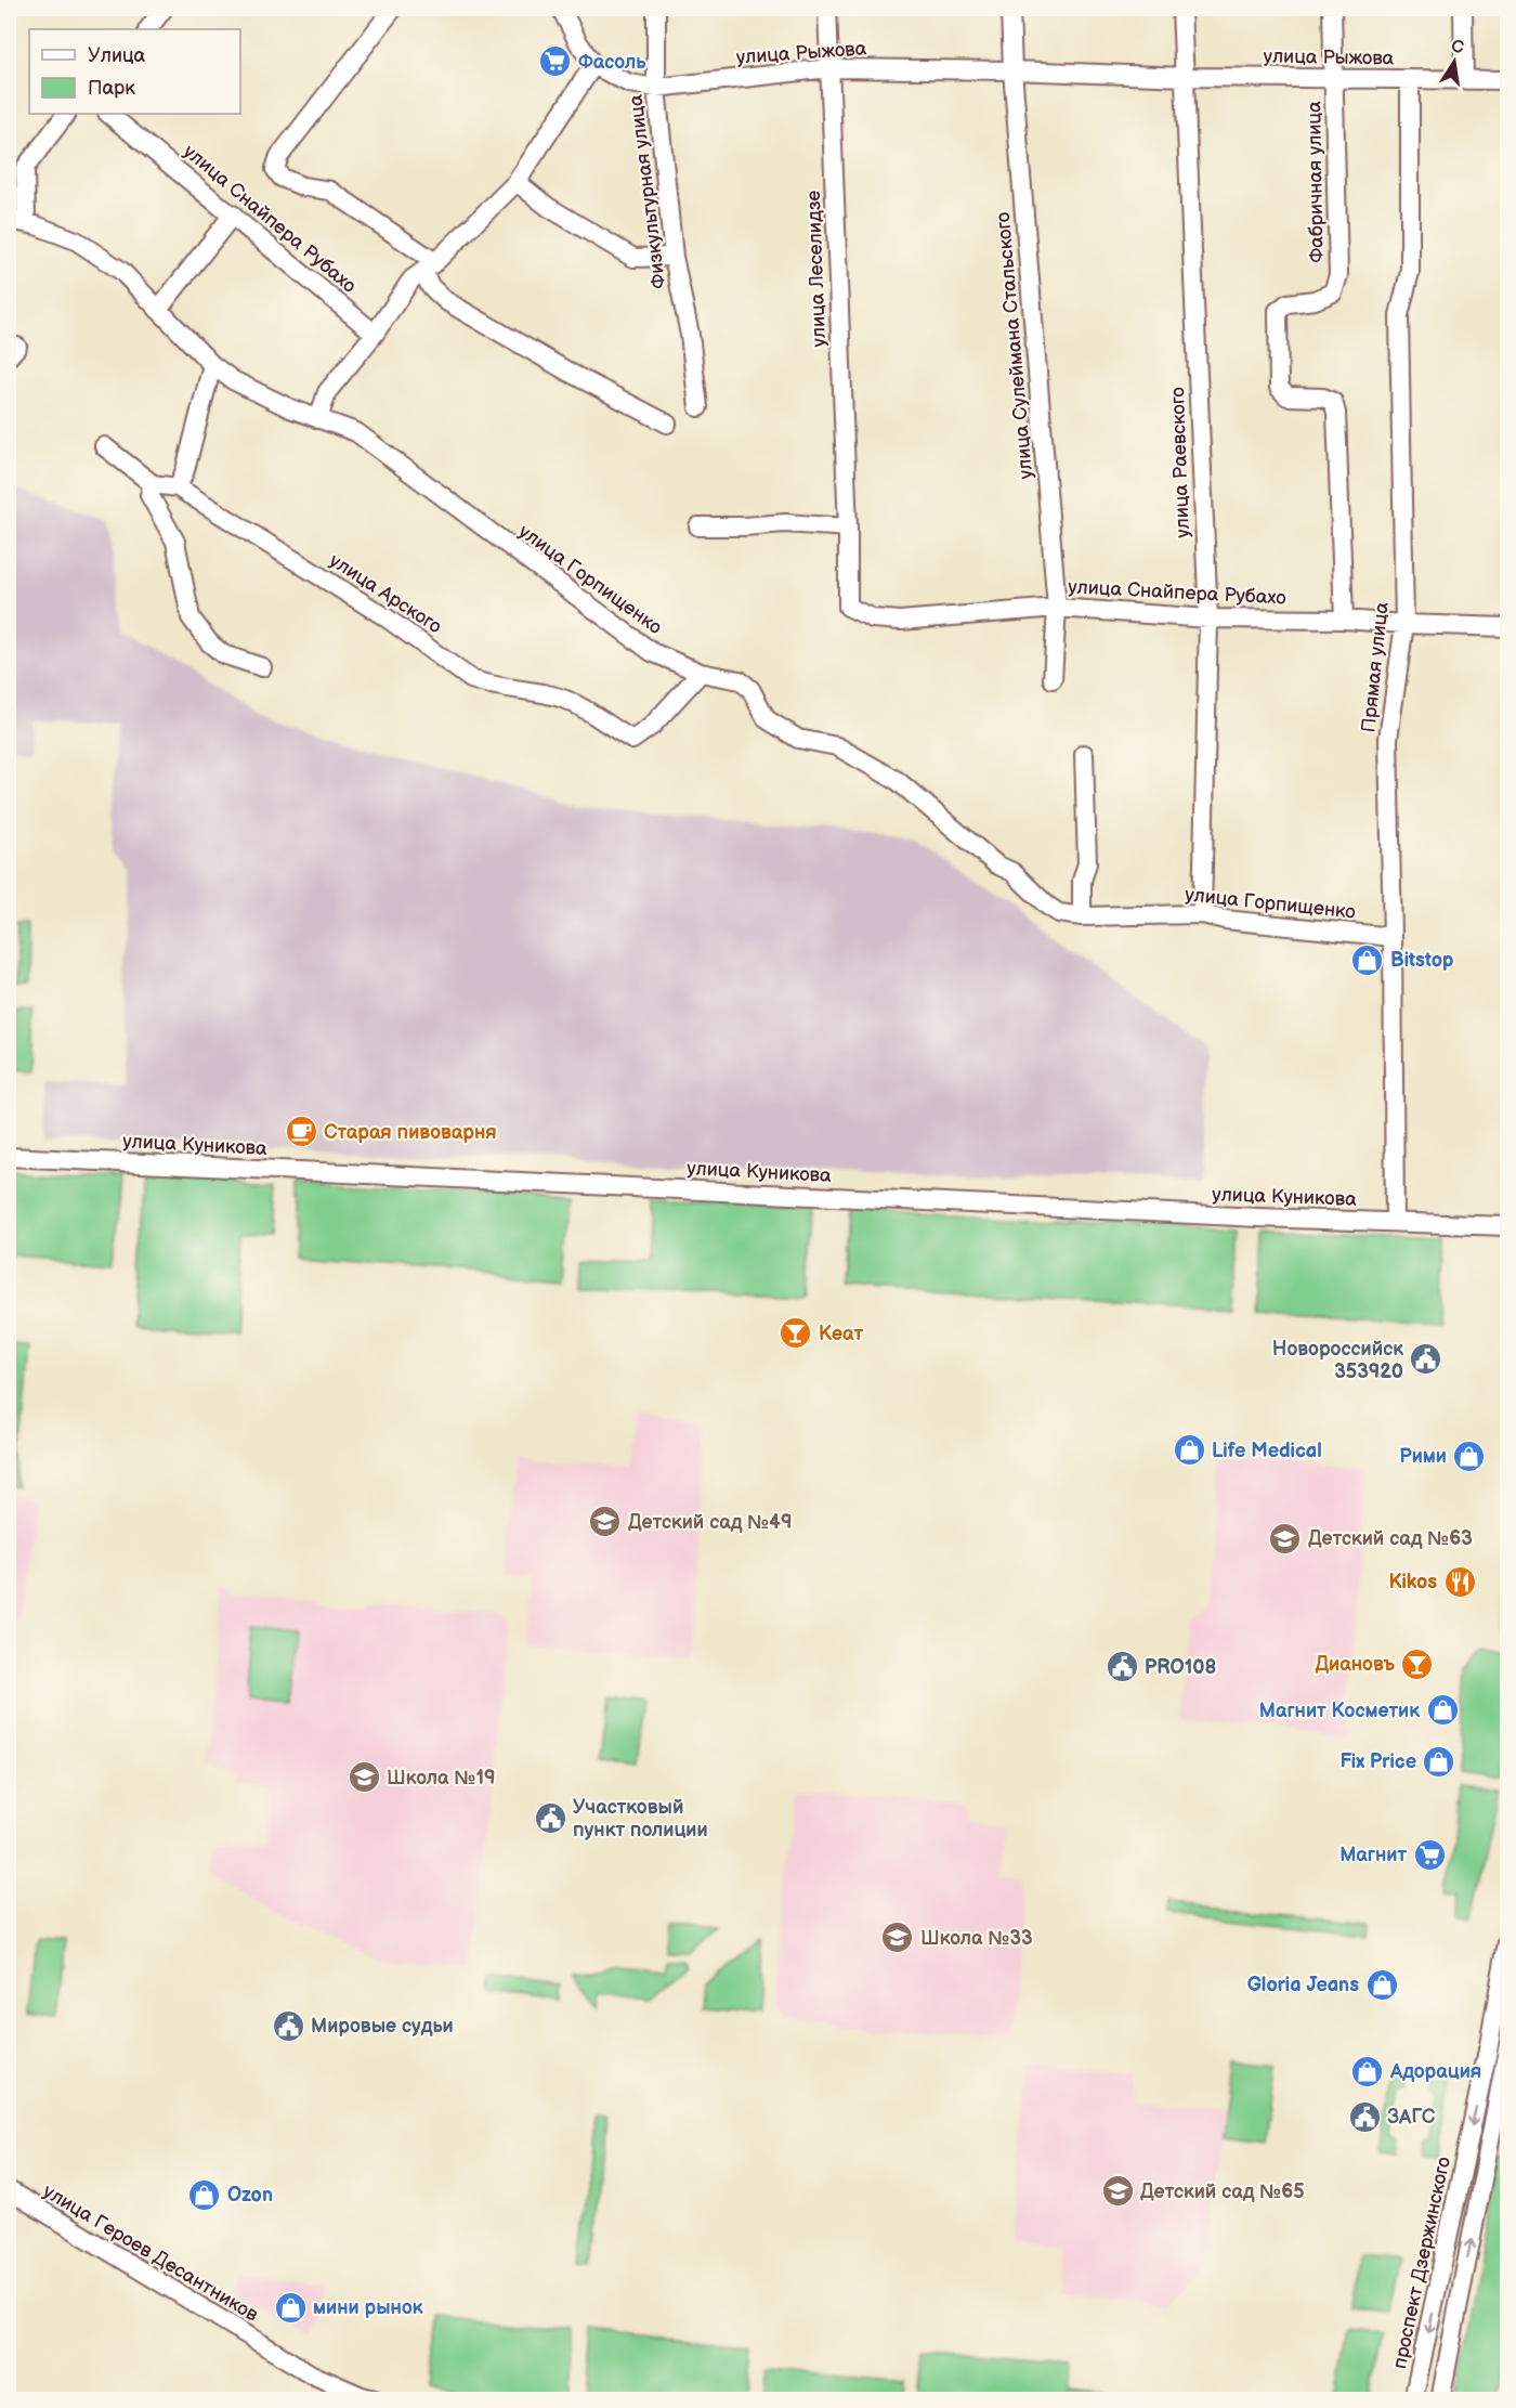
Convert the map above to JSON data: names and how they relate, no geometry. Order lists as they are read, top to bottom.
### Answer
{
  "streets": {
    "street": [
      "улица Рыжова",
      "Фабричная улица",
      "Физкультурная улица",
      "улица Снайпера Рубахо",
      "улица Леселидзе",
      "улица Сулеймана Стальского",
      "улица Раевского",
      "улица Горпищенко",
      "улица Арского",
      "Прямая улица",
      "улица Куникова",
      "улица Героев Десантников",
      "проспект Дзержинского"
    ]
  },
  "crossings": [
    ["улица Рыжова", "Фабричная улица"],
    ["улица Рыжова", "Физкультурная улица"],
    ["улица Рыжова", "улица Леселидзе"],
    ["улица Рыжова", "улица Сулеймана Стальского"],
    ["улица Рыжова", "улица Раевского"],
    ["улица Рыжова", "Прямая улица"],
    ["Фабричная улица", "улица Снайпера Рубахо"],
    ["улица Снайпера Рубахо", "улица Леселидзе"],
    ["улица Снайпера Рубахо", "улица Сулеймана Стальского"],
    ["улица Снайпера Рубахо", "улица Раевского"],
    ["улица Снайпера Рубахо", "Прямая улица"],
    ["улица Раевского", "улица Горпищенко"],
    ["улица Горпищенко", "улица Арского"],
    ["улица Горпищенко", "Прямая улица"],
    ["Прямая улица", "улица Куникова"]
  ],
  "places": {
    "supermarket": ["Фасоль", "Магнит"],
    "shop": [
      "Bitstop",
      "Life Medical",
      "Рими",
      "Магнит Косметик",
      "Fix Price",
      "Gloria Jeans",
      "Адорация",
      "Ozon",
      "мини рынок"
    ],
    "cafe": ["Старая пивоварня"],
    "bar": ["Кеат", "Диановъ"],
    "public building": [
      "Новороссийск 353920",
      "PRO108",
      "Участковый пункт полиции",
      "Мировые судьи",
      "ЗАГС"
    ],
    "school or university": [
      "Детский сад №49",
      "Детский сад №63",
      "Школа №19",
      "Школа №33",
      "Детский сад №65"
    ],
    "restaurant": ["Kikos"]
  },
  "legend": ["Улица", "Парк"],
  "north": "top"
}
